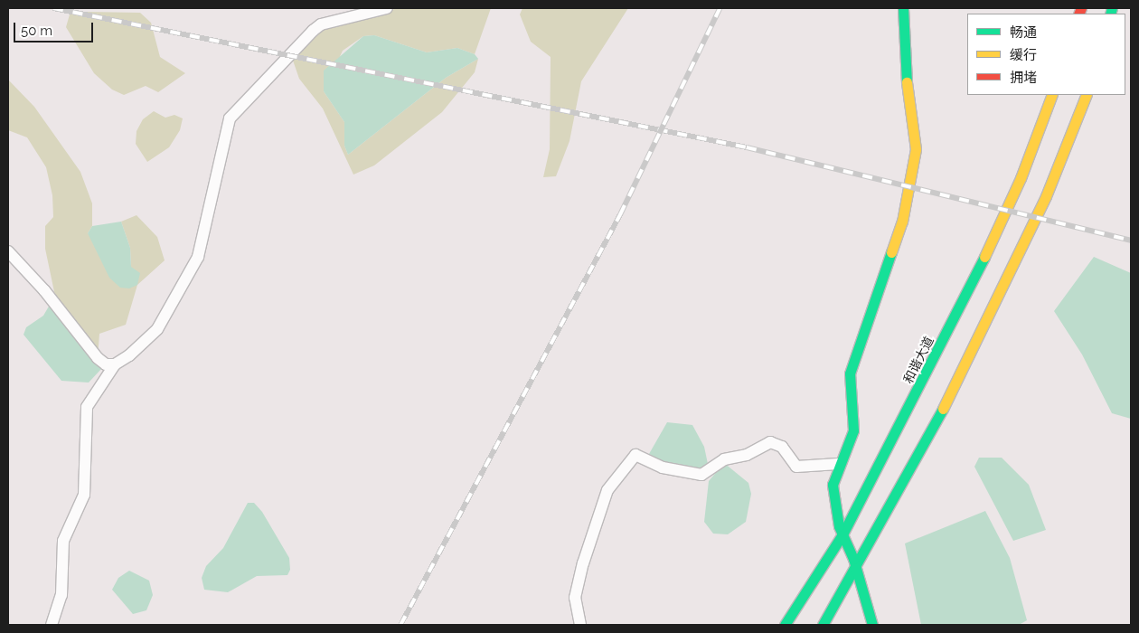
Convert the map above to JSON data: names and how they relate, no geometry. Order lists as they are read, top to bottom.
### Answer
{
  "streets": {
    "main road": ["和谐大道"]
  },
  "legend": ["畅通", "缓行", "拥堵"],
  "scale_bar": "50 m"
}
